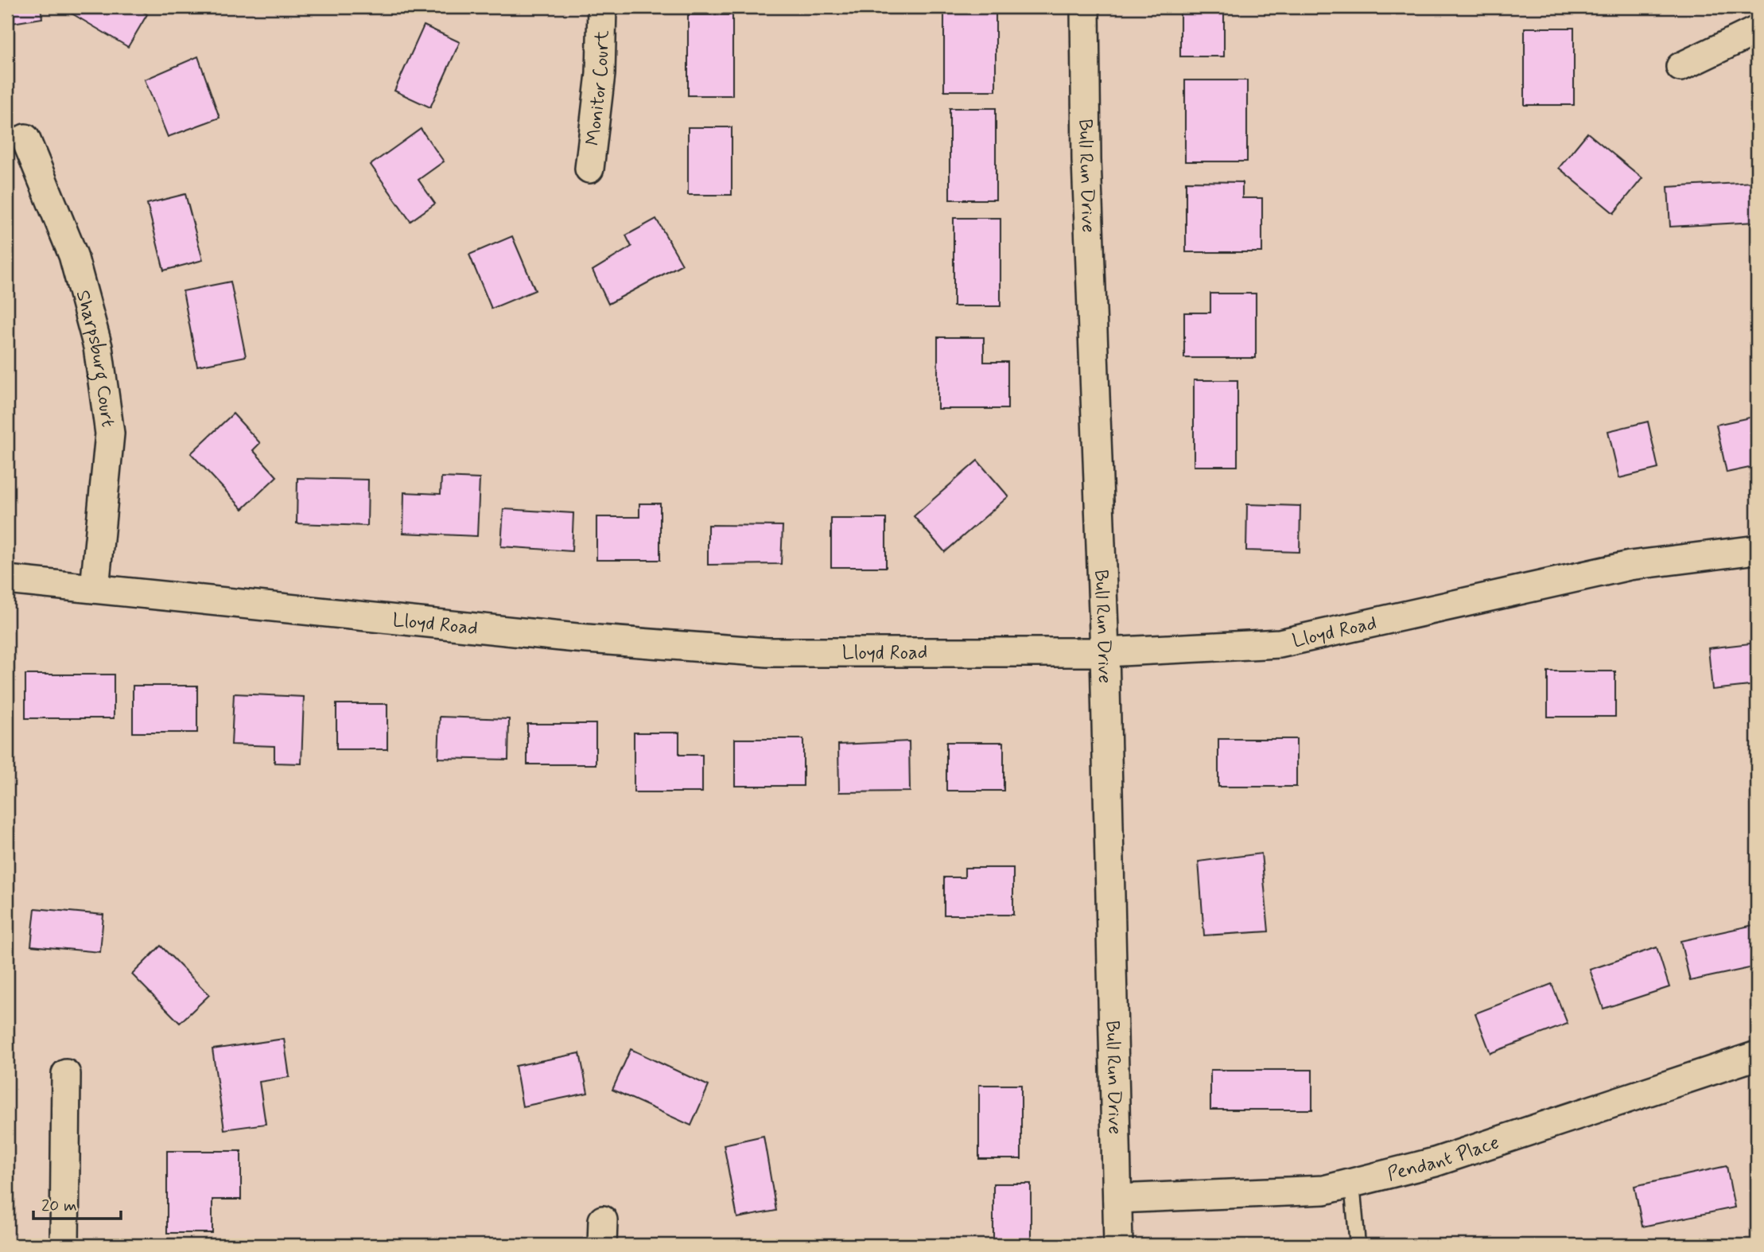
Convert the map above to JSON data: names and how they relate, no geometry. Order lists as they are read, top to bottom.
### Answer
{
  "streets": {
    "street": [
      "Monitor Court",
      "Bull Run Drive",
      "Sharpsburg Court",
      "Lloyd Road",
      "Pendant Place"
    ]
  },
  "crossings": [
    ["Bull Run Drive", "Lloyd Road"],
    ["Bull Run Drive", "Pendant Place"],
    ["Sharpsburg Court", "Lloyd Road"]
  ],
  "scale_bar": "20 m"
}
